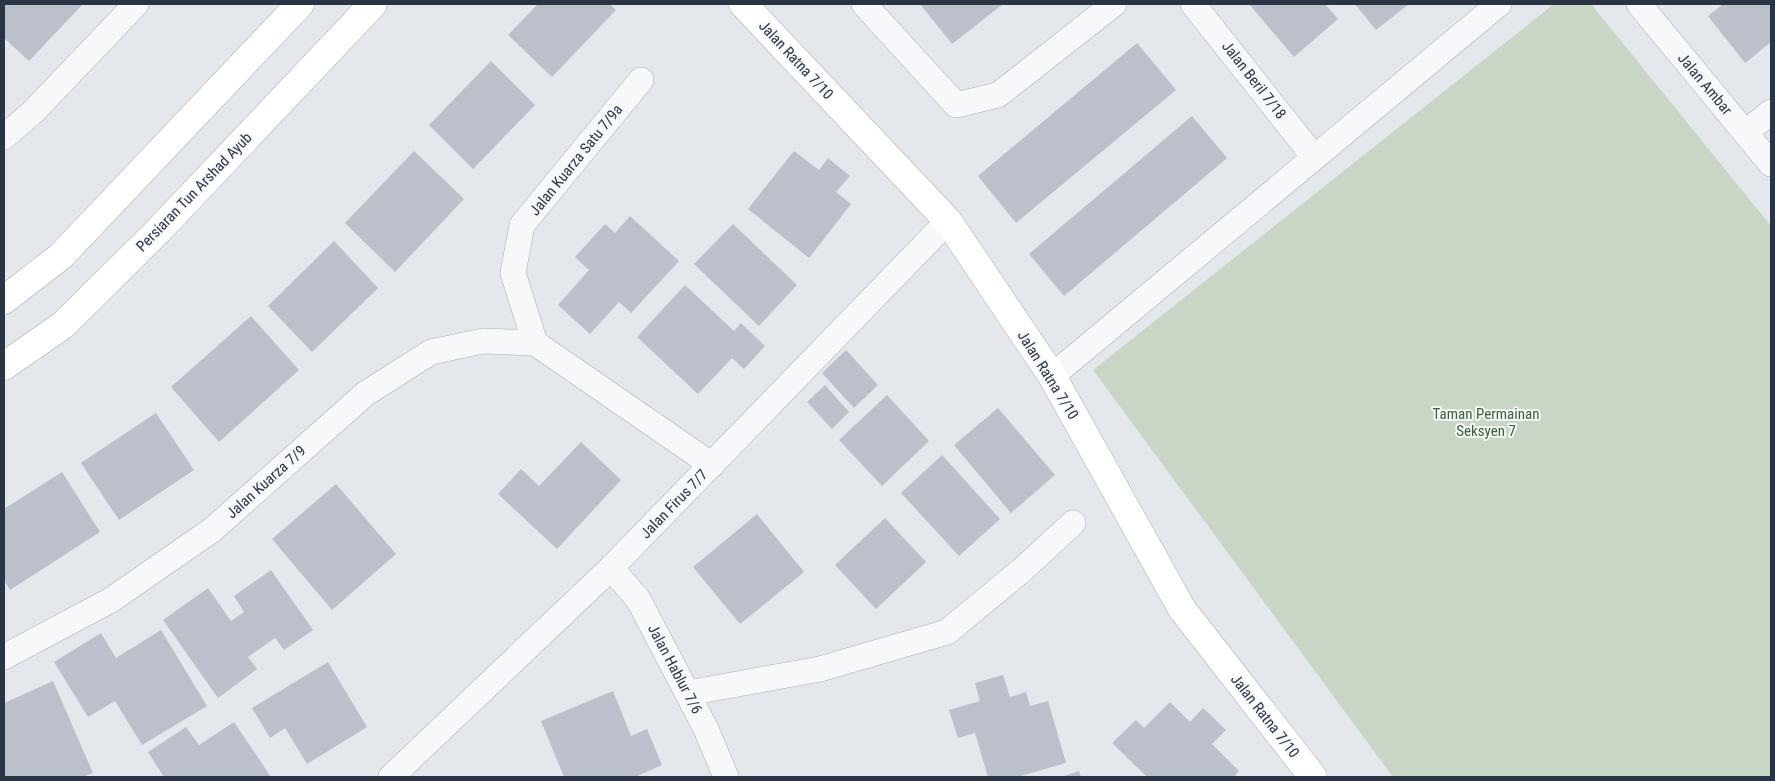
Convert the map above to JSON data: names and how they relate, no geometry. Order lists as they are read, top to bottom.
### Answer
{
  "streets": {
    "street": [
      "Jalan Ratna 7/10",
      "Jalan Beril 7/18",
      "Jalan Ambar",
      "Jalan Kuarza Satu 7/9a",
      "Persiaran Tun Arshad Ayub",
      "Jalan Kuarza 7/9",
      "Jalan Firus 7/7",
      "Jalan Hablur 7/6"
    ]
  },
  "crossings": [
    ["Jalan Ratna 7/10", "Jalan Firus 7/7"],
    ["Jalan Kuarza Satu 7/9a", "Jalan Kuarza 7/9"],
    ["Jalan Firus 7/7", "Jalan Hablur 7/6"]
  ],
  "parks": ["Taman Permainan Seksyen 7"]
}
